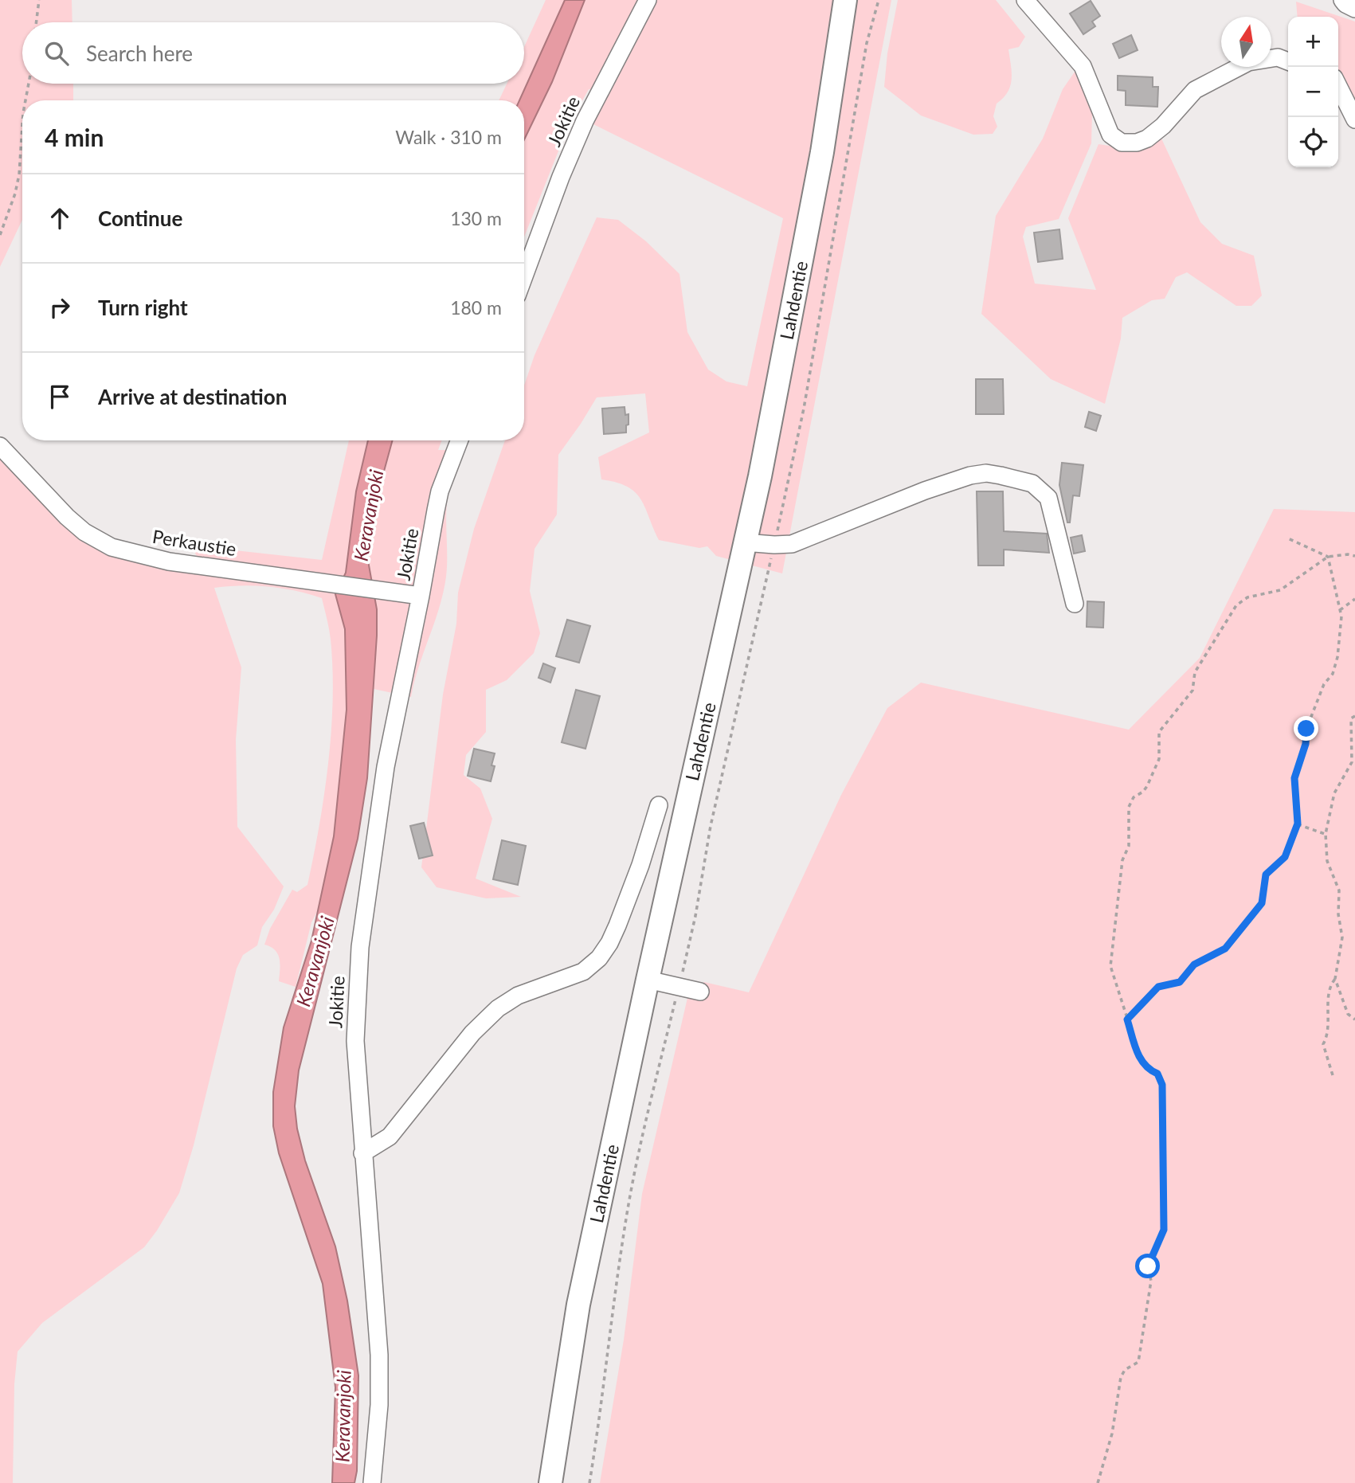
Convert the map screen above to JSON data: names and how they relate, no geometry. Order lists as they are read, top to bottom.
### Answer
{
  "streets": {
    "main road": ["Lahdentie"],
    "street": ["Jokitie", "Perkaustie"]
  },
  "crossings": [
    ["Jokitie", "Perkaustie"]
  ],
  "water": ["Keravanjoki"],
  "north": "top",
  "page": {
    "map_buttons": ["+", "−"],
    "search": "Search here",
    "heading": ["4 min", "Walk · 310 m"],
    "list": [
      ["Continue", "130 m"],
      ["Turn right", "180 m"],
      "Arrive at destination"
    ]
  }
}
